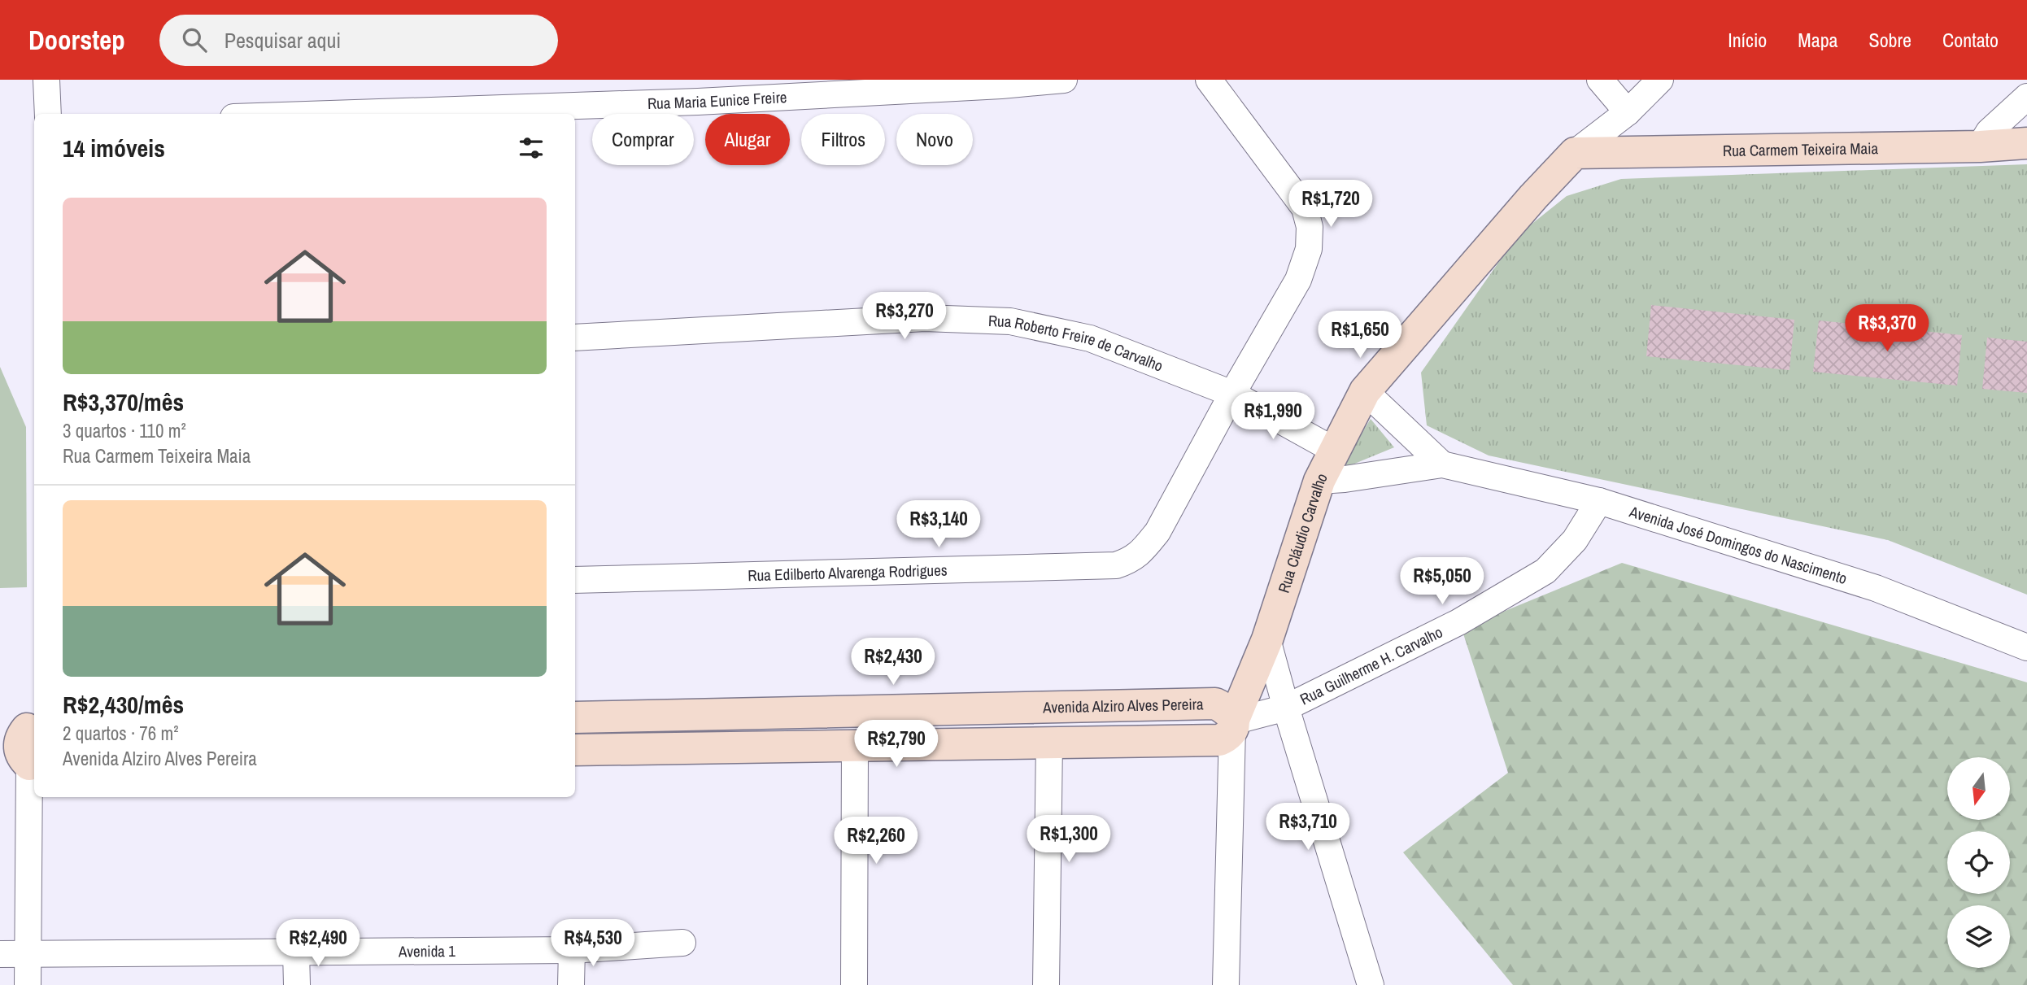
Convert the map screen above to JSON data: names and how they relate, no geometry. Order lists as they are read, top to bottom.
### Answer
{
  "streets": {
    "street": [
      "Rua Maria Eunice Freire",
      "Rua Carmem Teixeira Maia",
      "Rua Roberto Freire de Carvalho",
      "Rua Cláudio Carvalho",
      "Avenida José Domingos do Nascimento",
      "Rua Edilberto Alvarenga Rodrigues",
      "Rua Guilherme H. Carvalho",
      "Avenida Alziro Alves Pereira",
      "Avenida 1"
    ]
  },
  "crossings": [
    ["Rua Carmem Teixeira Maia", "Rua Cláudio Carvalho"],
    ["Rua Roberto Freire de Carvalho", "Rua Cláudio Carvalho"],
    ["Rua Roberto Freire de Carvalho", "Rua Edilberto Alvarenga Rodrigues"],
    ["Rua Cláudio Carvalho", "Rua Guilherme H. Carvalho"],
    ["Rua Cláudio Carvalho", "Avenida Alziro Alves Pereira"],
    ["Avenida José Domingos do Nascimento", "Rua Guilherme H. Carvalho"],
    ["Rua Guilherme H. Carvalho", "Avenida Alziro Alves Pereira"]
  ],
  "north": "bottom",
  "page": {
    "header": "Doorstep",
    "search": "Pesquisar aqui",
    "nav": [
      "Início",
      "Mapa",
      "Sobre",
      "Contato"
    ],
    "chip": [
      "Comprar",
      "Alugar",
      "Filtros",
      "Novo"
    ],
    "heading": "14 imóveis",
    "price": [
      "R$1,720",
      "R$3,270",
      "R$3,370",
      "R$1,650",
      "R$1,990",
      "R$3,140",
      "R$5,050",
      "R$2,430",
      "R$2,790",
      "R$3,710",
      "R$1,300",
      "R$2,260",
      "R$2,490",
      "R$4,530"
    ],
    "list": [
      {
        "name": "R$3,370/mês",
        "note": "3 quartos · 110 m² · Rua Carmem Teixeira Maia"
      },
      {
        "name": "R$2,430/mês",
        "note": "2 quartos · 76 m² · Avenida Alziro Alves Pereira"
      }
    ]
  }
}
